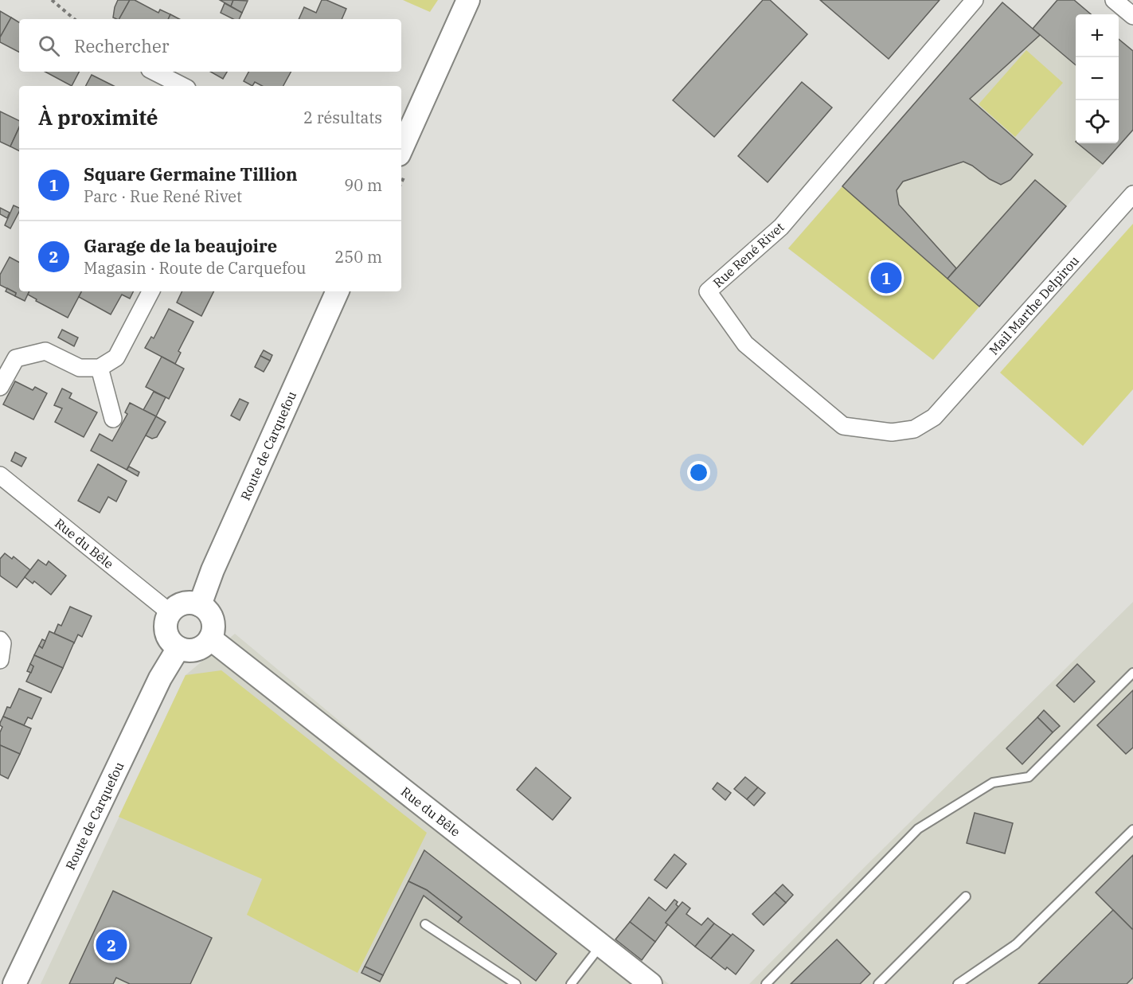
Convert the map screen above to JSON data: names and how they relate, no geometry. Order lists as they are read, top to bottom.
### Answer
{
  "streets": {
    "main road": ["Route de Carquefou", "Rue du Bêle"],
    "street": ["Rue René Rivet", "Mail Marthe Delpirou"]
  },
  "crossings": [
    ["Rue René Rivet", "Mail Marthe Delpirou"],
    ["Route de Carquefou", "Rue du Bêle"]
  ],
  "page": {
    "map_buttons": ["+", "−"],
    "search": "Rechercher",
    "heading": ["À proximité", "2 résultats"],
    "list": [
      {
        "mark": "1",
        "name": "Square Germaine Tillion",
        "note": "Parc · Rue René Rivet",
        "value": "90 m"
      },
      {
        "mark": "2",
        "name": "Garage de la beaujoire",
        "note": "Magasin · Route de Carquefou",
        "value": "250 m"
      }
    ],
    "pins": ["1", "2"]
  }
}
